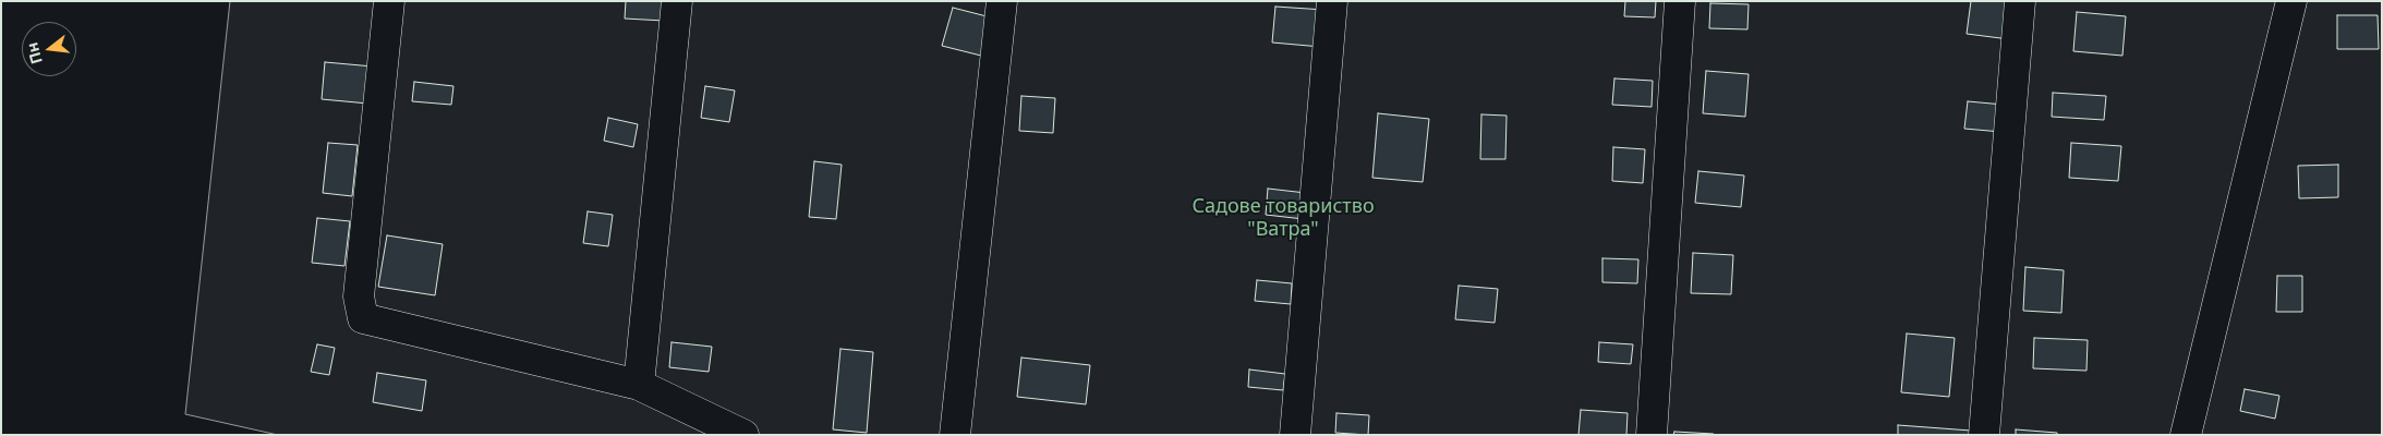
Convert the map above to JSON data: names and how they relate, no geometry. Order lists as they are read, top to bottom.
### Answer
{
  "parks": ["Садове товариство \"Ватра\""],
  "north": "left"
}
